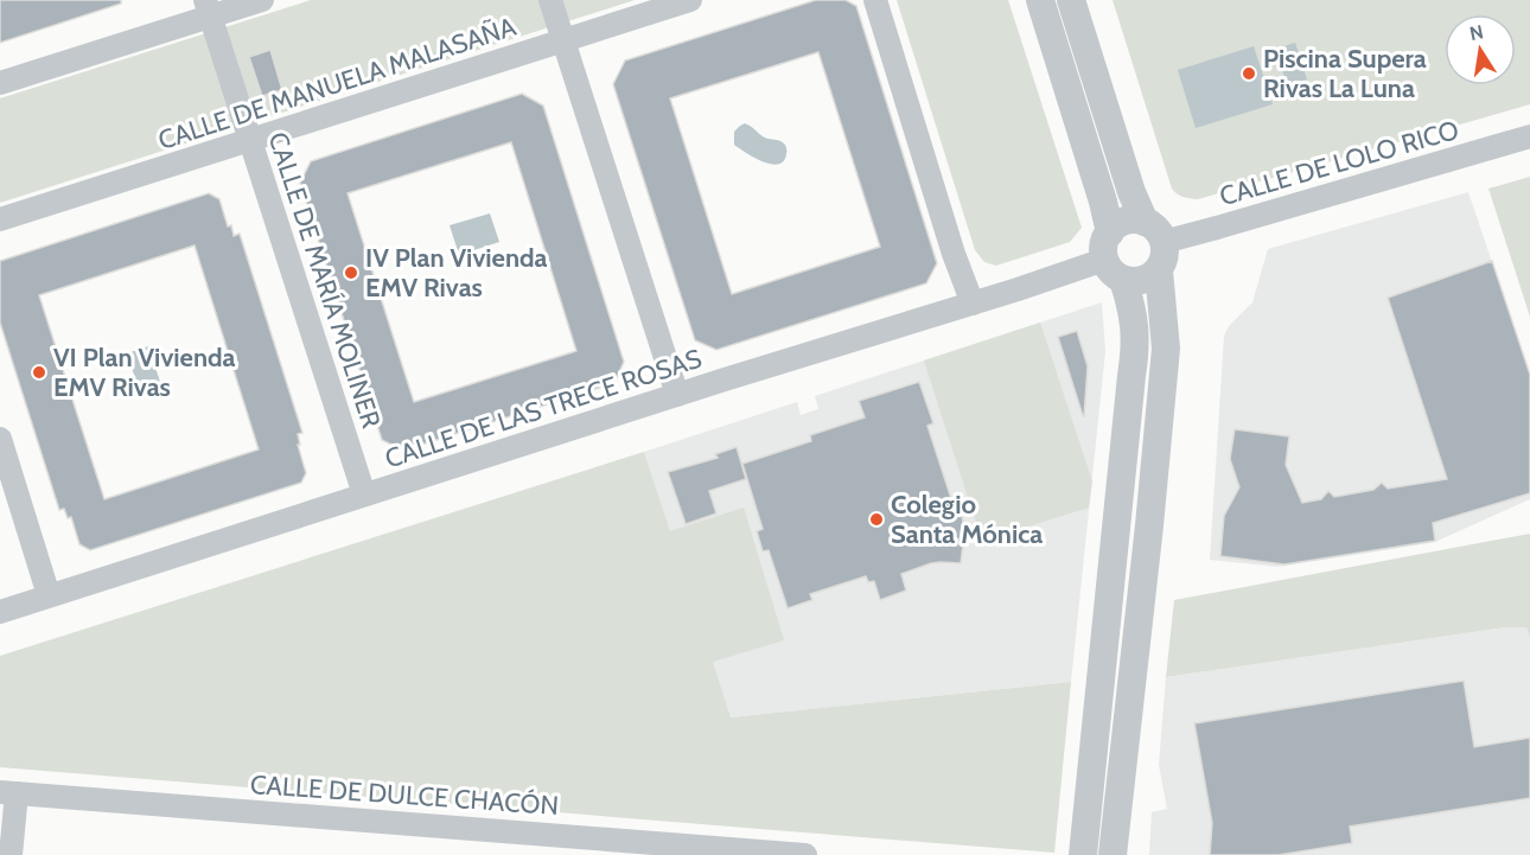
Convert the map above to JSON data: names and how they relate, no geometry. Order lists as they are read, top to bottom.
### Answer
{
  "streets": {
    "street": [
      "CALLE DE MANUELA MALASAÑA",
      "CALLE DE LOLO RICO",
      "CALLE DE MARÍA MOLINER",
      "CALLE DE LAS TRECE ROSAS",
      "CALLE DE DULCE CHACÓN"
    ]
  },
  "crossings": [
    ["CALLE DE MANUELA MALASAÑA", "CALLE DE MARÍA MOLINER"],
    ["CALLE DE LOLO RICO", "CALLE DE LAS TRECE ROSAS"],
    ["CALLE DE MARÍA MOLINER", "CALLE DE LAS TRECE ROSAS"]
  ],
  "places": [
    "Piscina Supera Rivas La Luna",
    "IV Plan Vivienda EMV Rivas",
    "VI Plan Vivienda EMV Rivas",
    "Colegio Santa Mónica"
  ],
  "north": "top"
}
